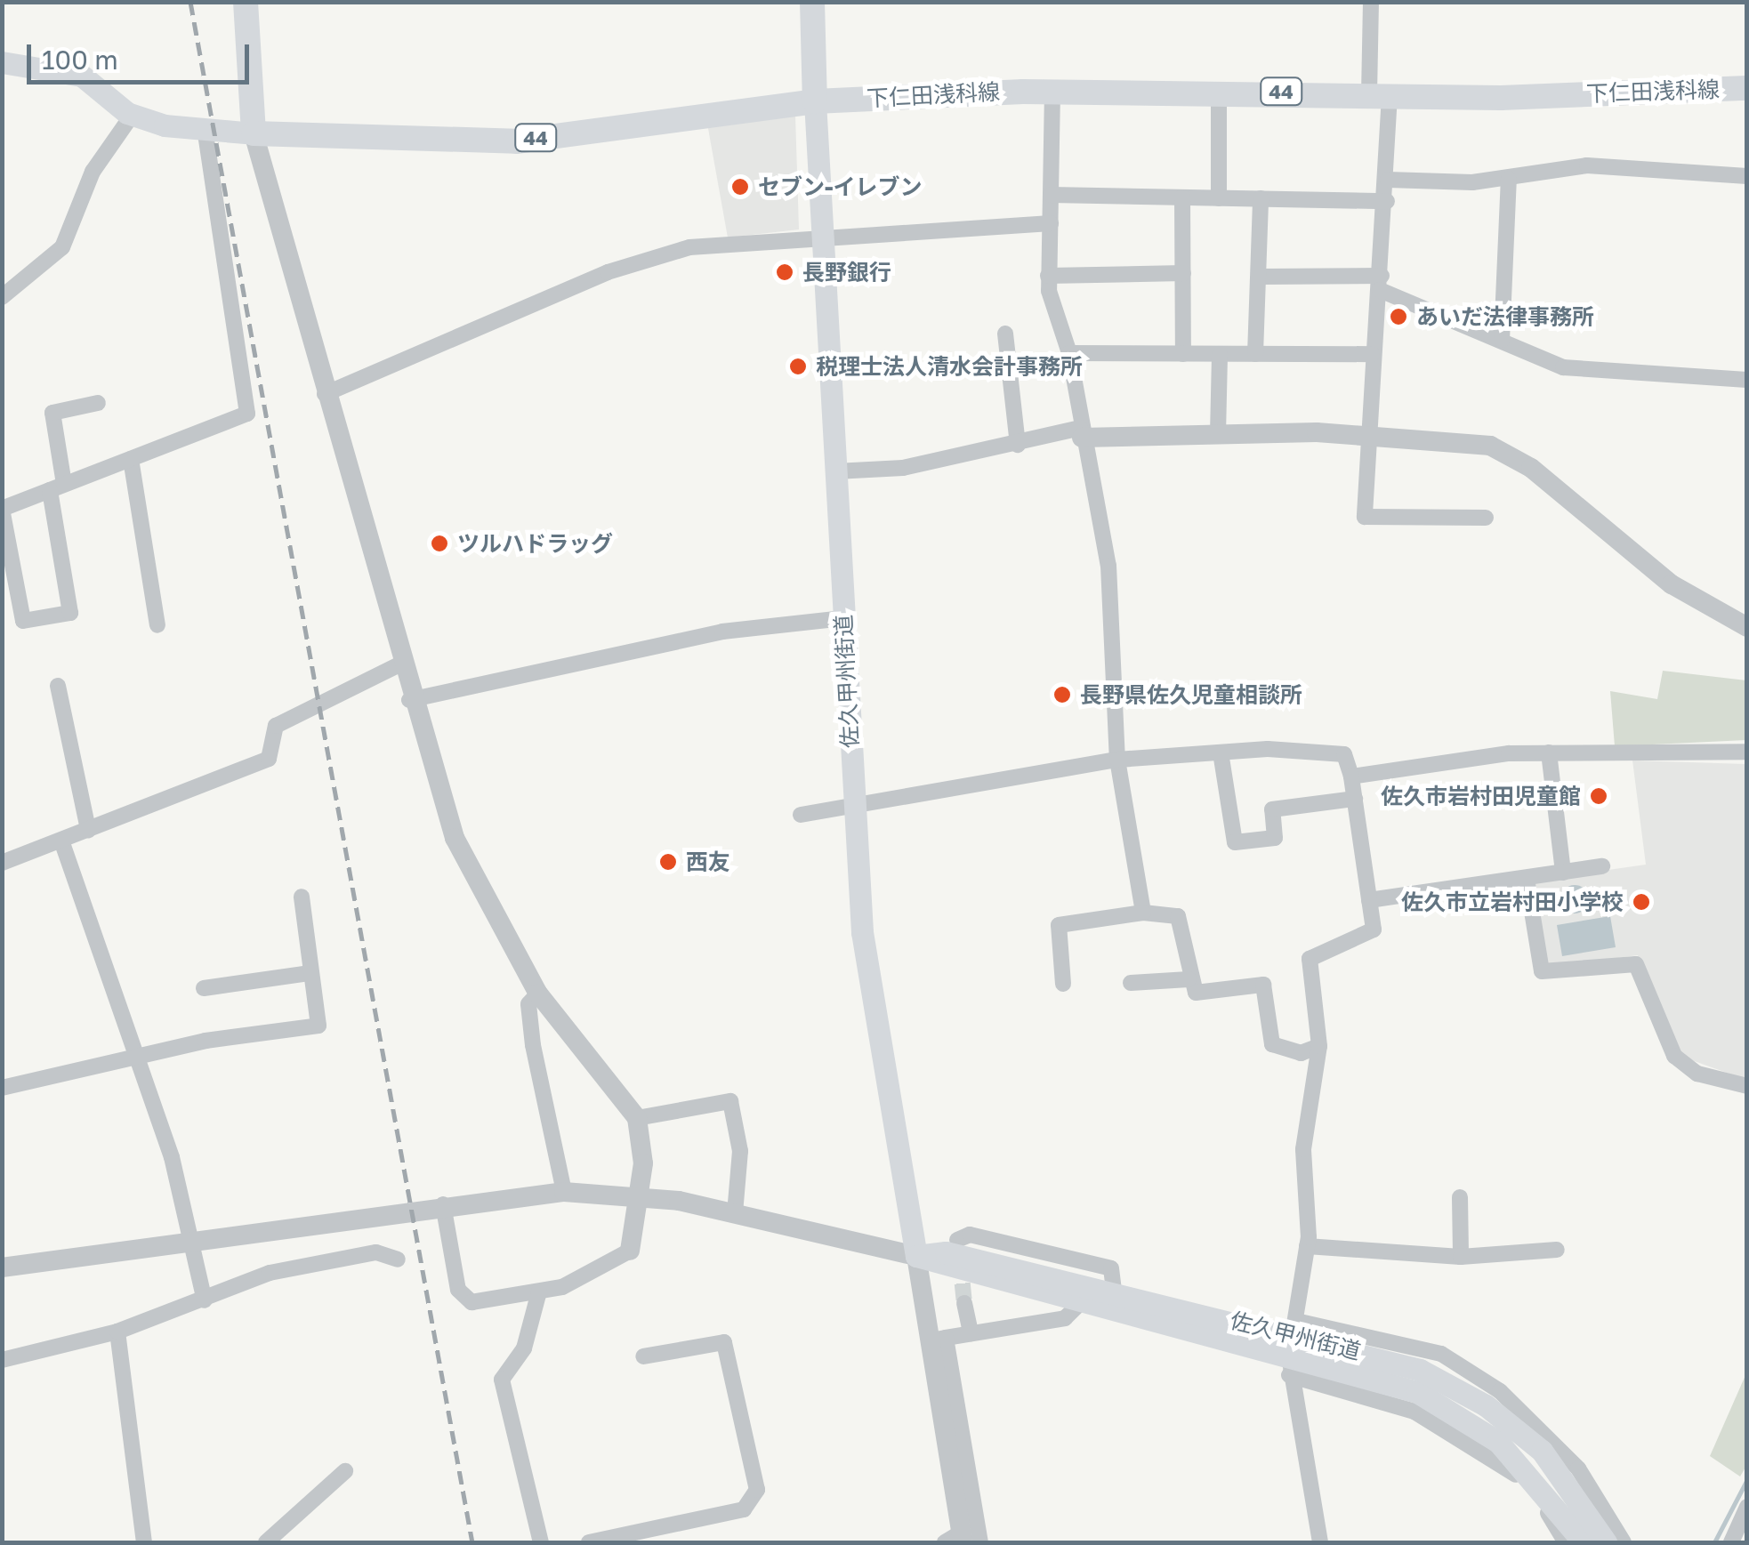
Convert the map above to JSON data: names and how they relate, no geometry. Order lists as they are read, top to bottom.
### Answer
{
  "streets": {
    "main road": ["44", "下仁田浅科線", "佐久甲州街道"]
  },
  "crossings": [
    ["下仁田浅科線", "佐久甲州街道"]
  ],
  "places": [
    "セブン-イレブン",
    "長野銀行",
    "あいだ法律事務所",
    "税理士法人清水会計事務所",
    "ツルハドラッグ",
    "長野県佐久児童相談所",
    "佐久市岩村田児童館",
    "西友",
    "佐久市立岩村田小学校"
  ],
  "scale_bar": "100 m"
}
